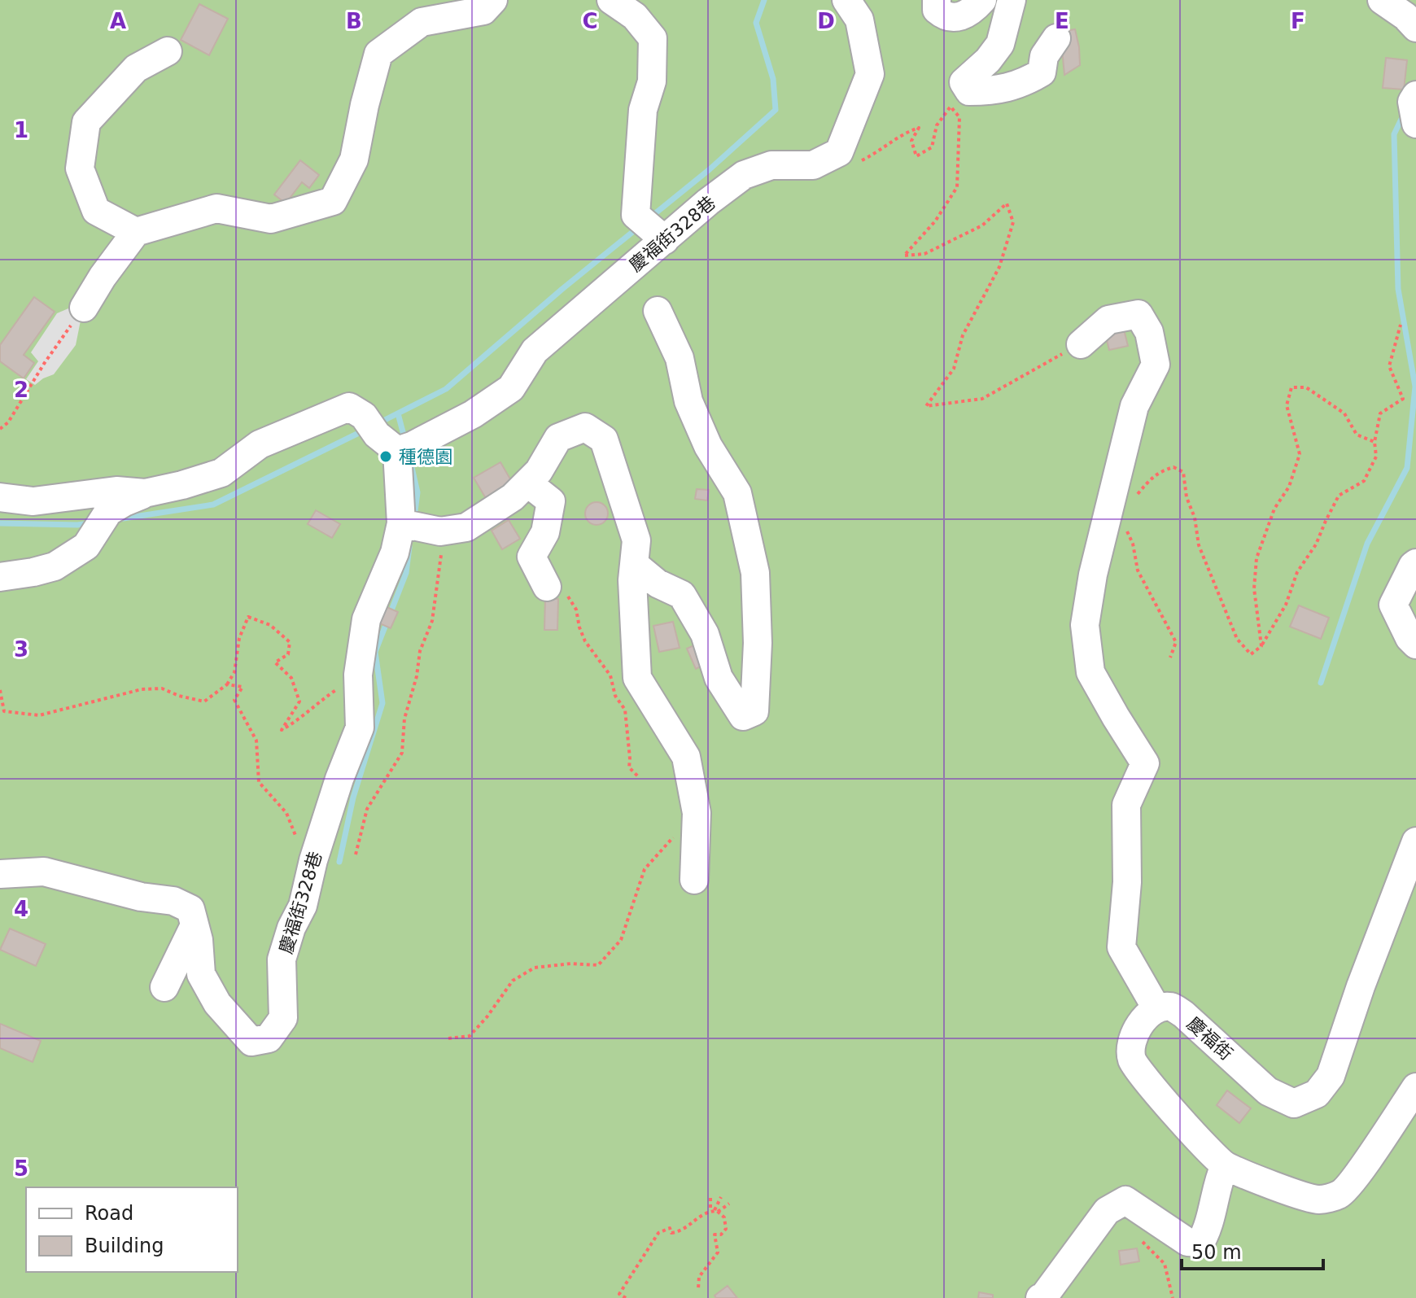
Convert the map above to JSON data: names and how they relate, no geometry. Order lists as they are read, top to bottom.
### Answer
{
  "streets": {
    "street": ["慶福街328巷", "慶福街"]
  },
  "places": ["種德園"],
  "legend": ["Road", "Building"],
  "scale_bar": "50 m",
  "grid": {
    "columns": [
      "A",
      "B",
      "C",
      "D",
      "E",
      "F"
    ],
    "rows": [
      "1",
      "2",
      "3",
      "4",
      "5"
    ]
  }
}
